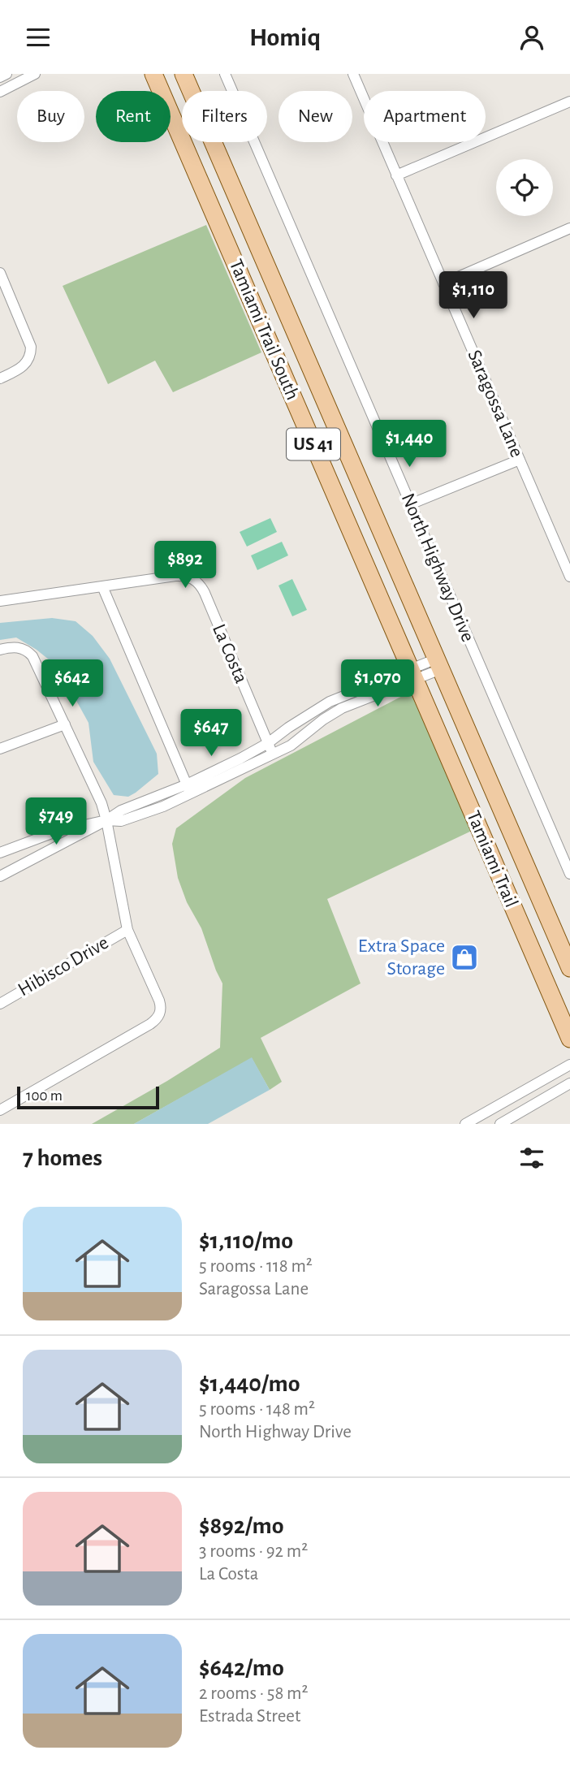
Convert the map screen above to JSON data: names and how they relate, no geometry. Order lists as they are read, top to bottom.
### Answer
{
  "streets": {
    "main road": ["Tamiami Trail South", "US 41", "Tamiami Trail"],
    "street": [
      "Saragossa Lane",
      "North Highway Drive",
      "La Costa",
      "Hibisco Drive"
    ]
  },
  "crossings": [
    ["Tamiami Trail South", "Tamiami Trail"]
  ],
  "places": {
    "shop": ["Extra Space Storage"]
  },
  "scale_bar": "100 m",
  "page": {
    "header": "Homiq",
    "chip": [
      "Buy",
      "Rent",
      "Filters",
      "New",
      "Apartment"
    ],
    "price": [
      "$1,110",
      "$1,440",
      "$892",
      "$642",
      "$1,070",
      "$647",
      "$749"
    ],
    "scale": "100 m",
    "heading": "7 homes",
    "list": [
      {
        "name": "$1,110/mo",
        "note": "5 rooms · 118 m² · Saragossa Lane"
      },
      {
        "name": "$1,440/mo",
        "note": "5 rooms · 148 m² · North Highway Drive"
      },
      {
        "name": "$892/mo",
        "note": "3 rooms · 92 m² · La Costa"
      },
      {
        "name": "$642/mo",
        "note": "2 rooms · 58 m² · Estrada Street"
      }
    ]
  }
}
